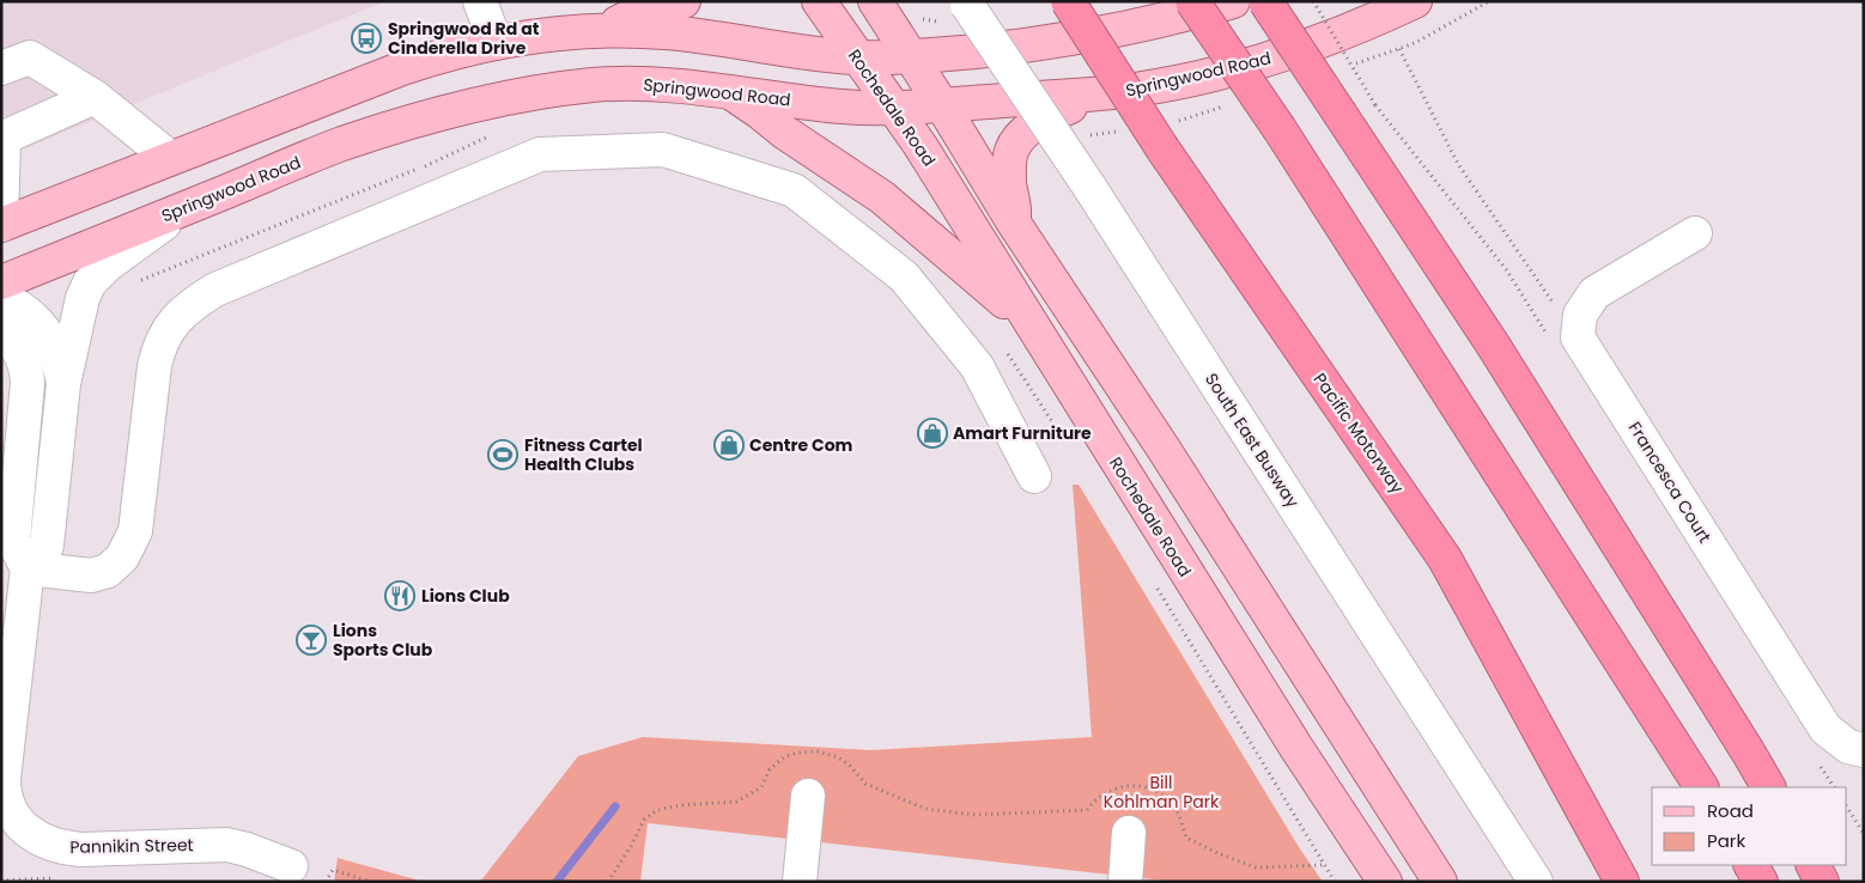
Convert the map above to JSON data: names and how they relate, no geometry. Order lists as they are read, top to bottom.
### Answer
{
  "streets": {
    "highway": ["Pacific Motorway"],
    "main road": ["Springwood Road", "Rochedale Road"],
    "street": ["South East Busway", "Francesca Court", "Pannikin Street"]
  },
  "crossings": [
    ["Springwood Road", "Rochedale Road"]
  ],
  "parks": ["Bill Kohlman Park"],
  "places": {
    "bus stop": ["Springwood Rd at Cinderella Drive"],
    "shop": ["Amart Furniture", "Centre Com"],
    "sports": ["Fitness Cartel Health Clubs"],
    "restaurant": ["Lions Club"],
    "bar": ["Lions Sports Club"]
  },
  "legend": ["Road", "Park"]
}
